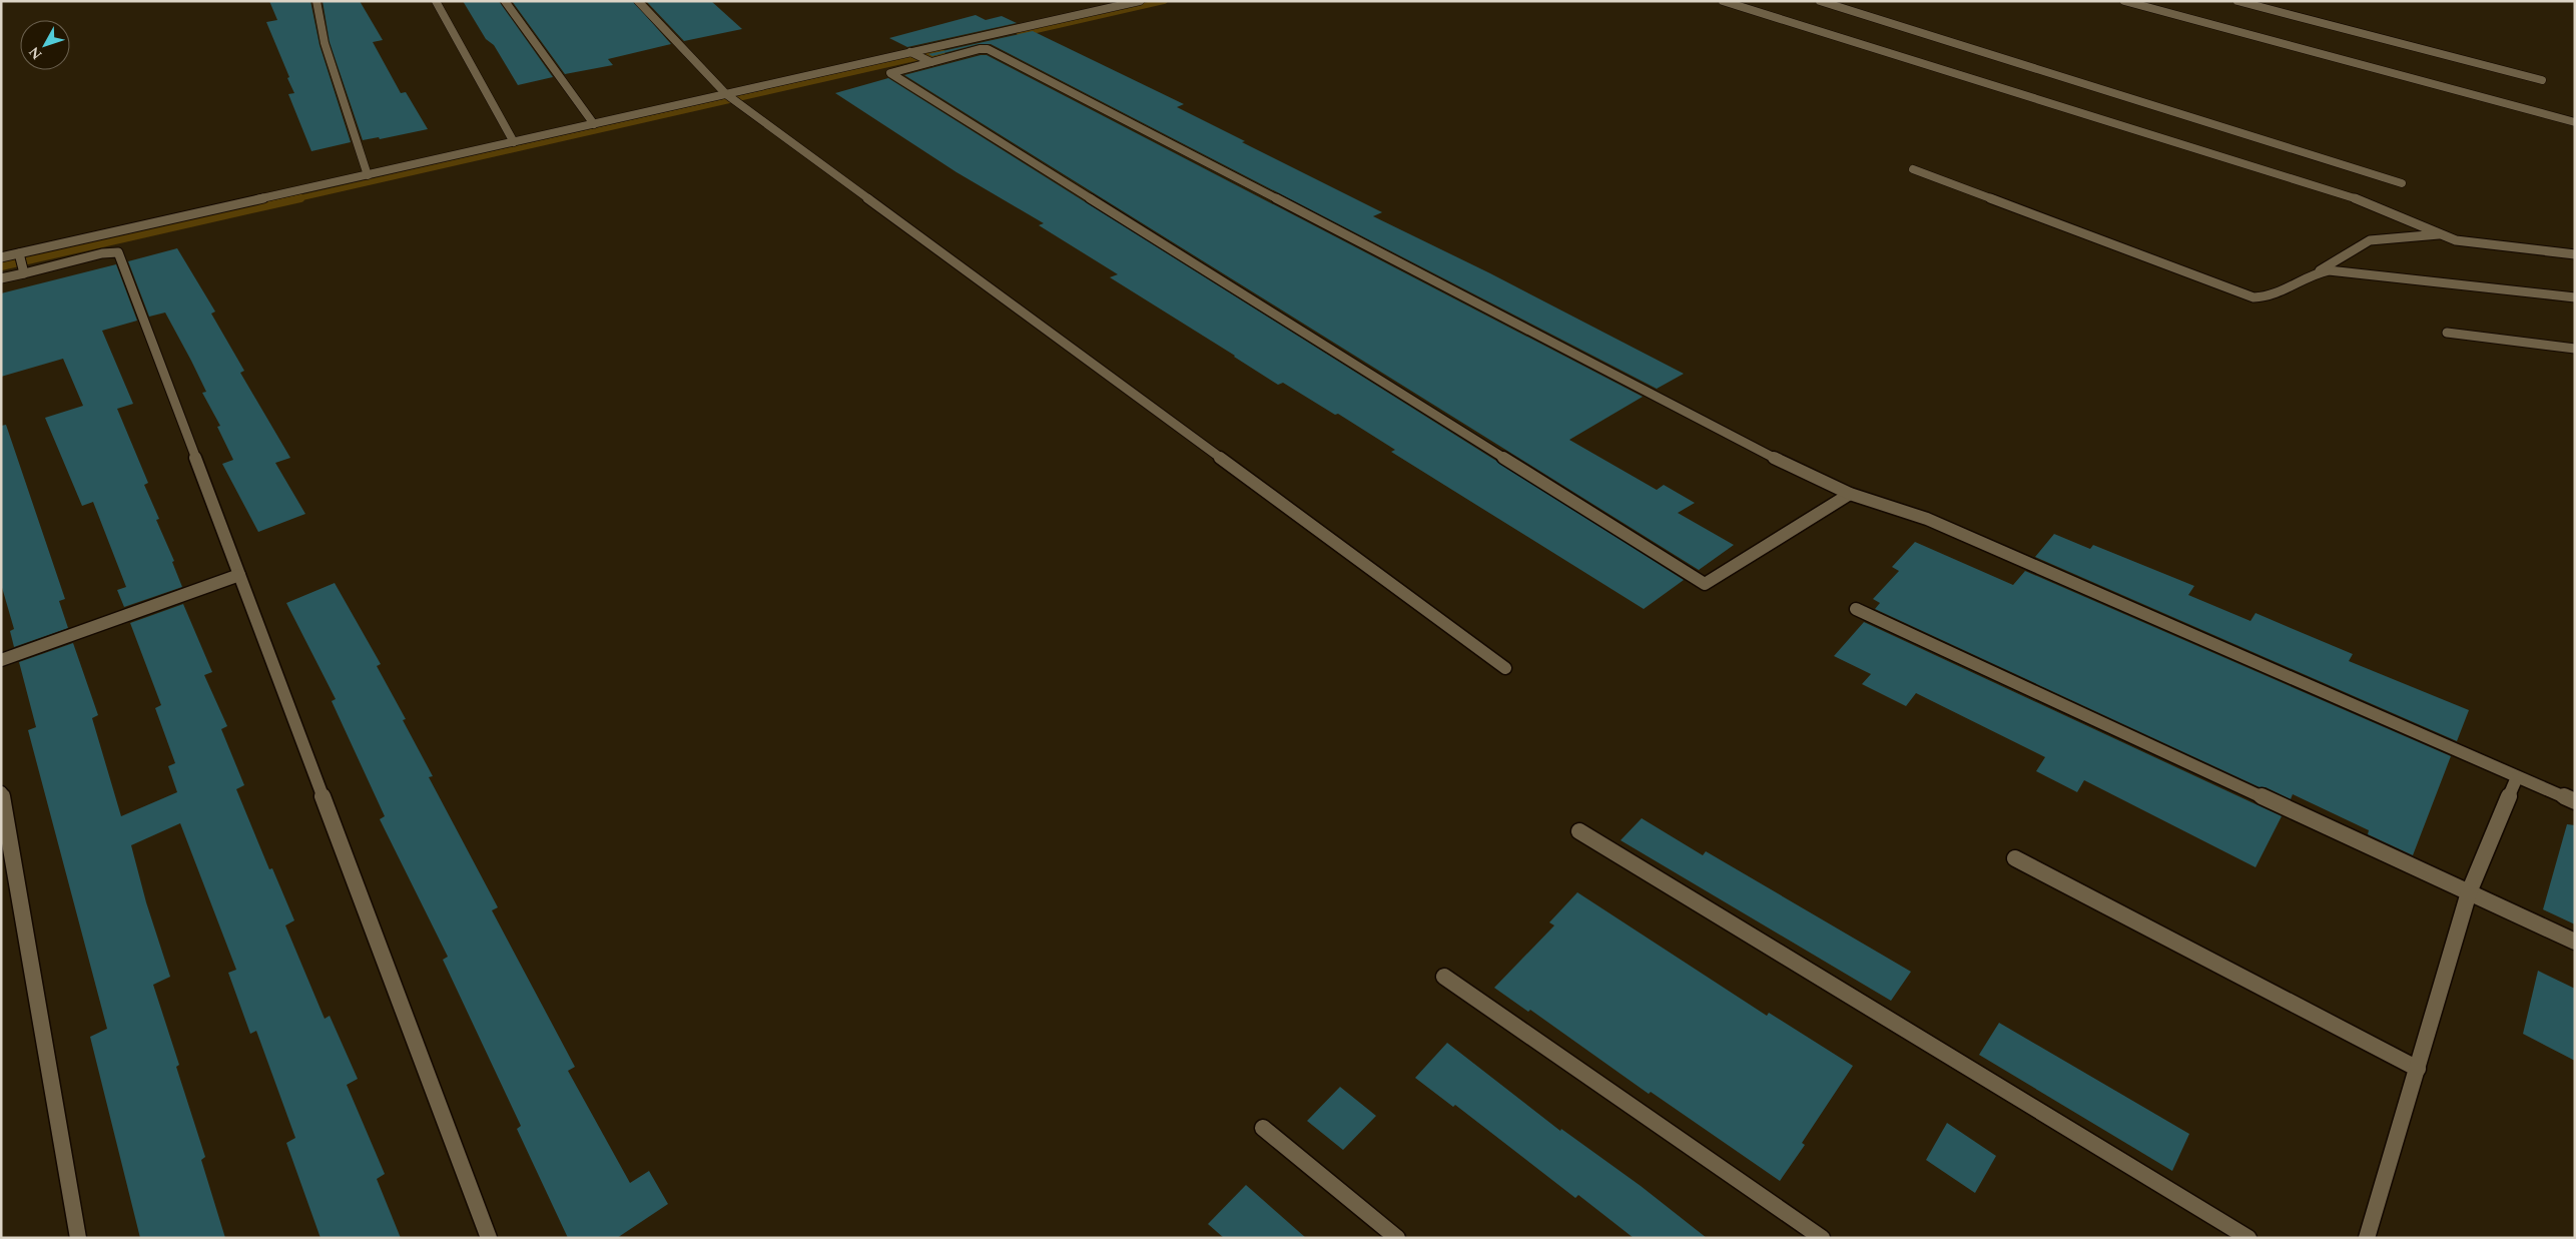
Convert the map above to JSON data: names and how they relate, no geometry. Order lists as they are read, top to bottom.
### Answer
{
  "north": "bottom left"
}
